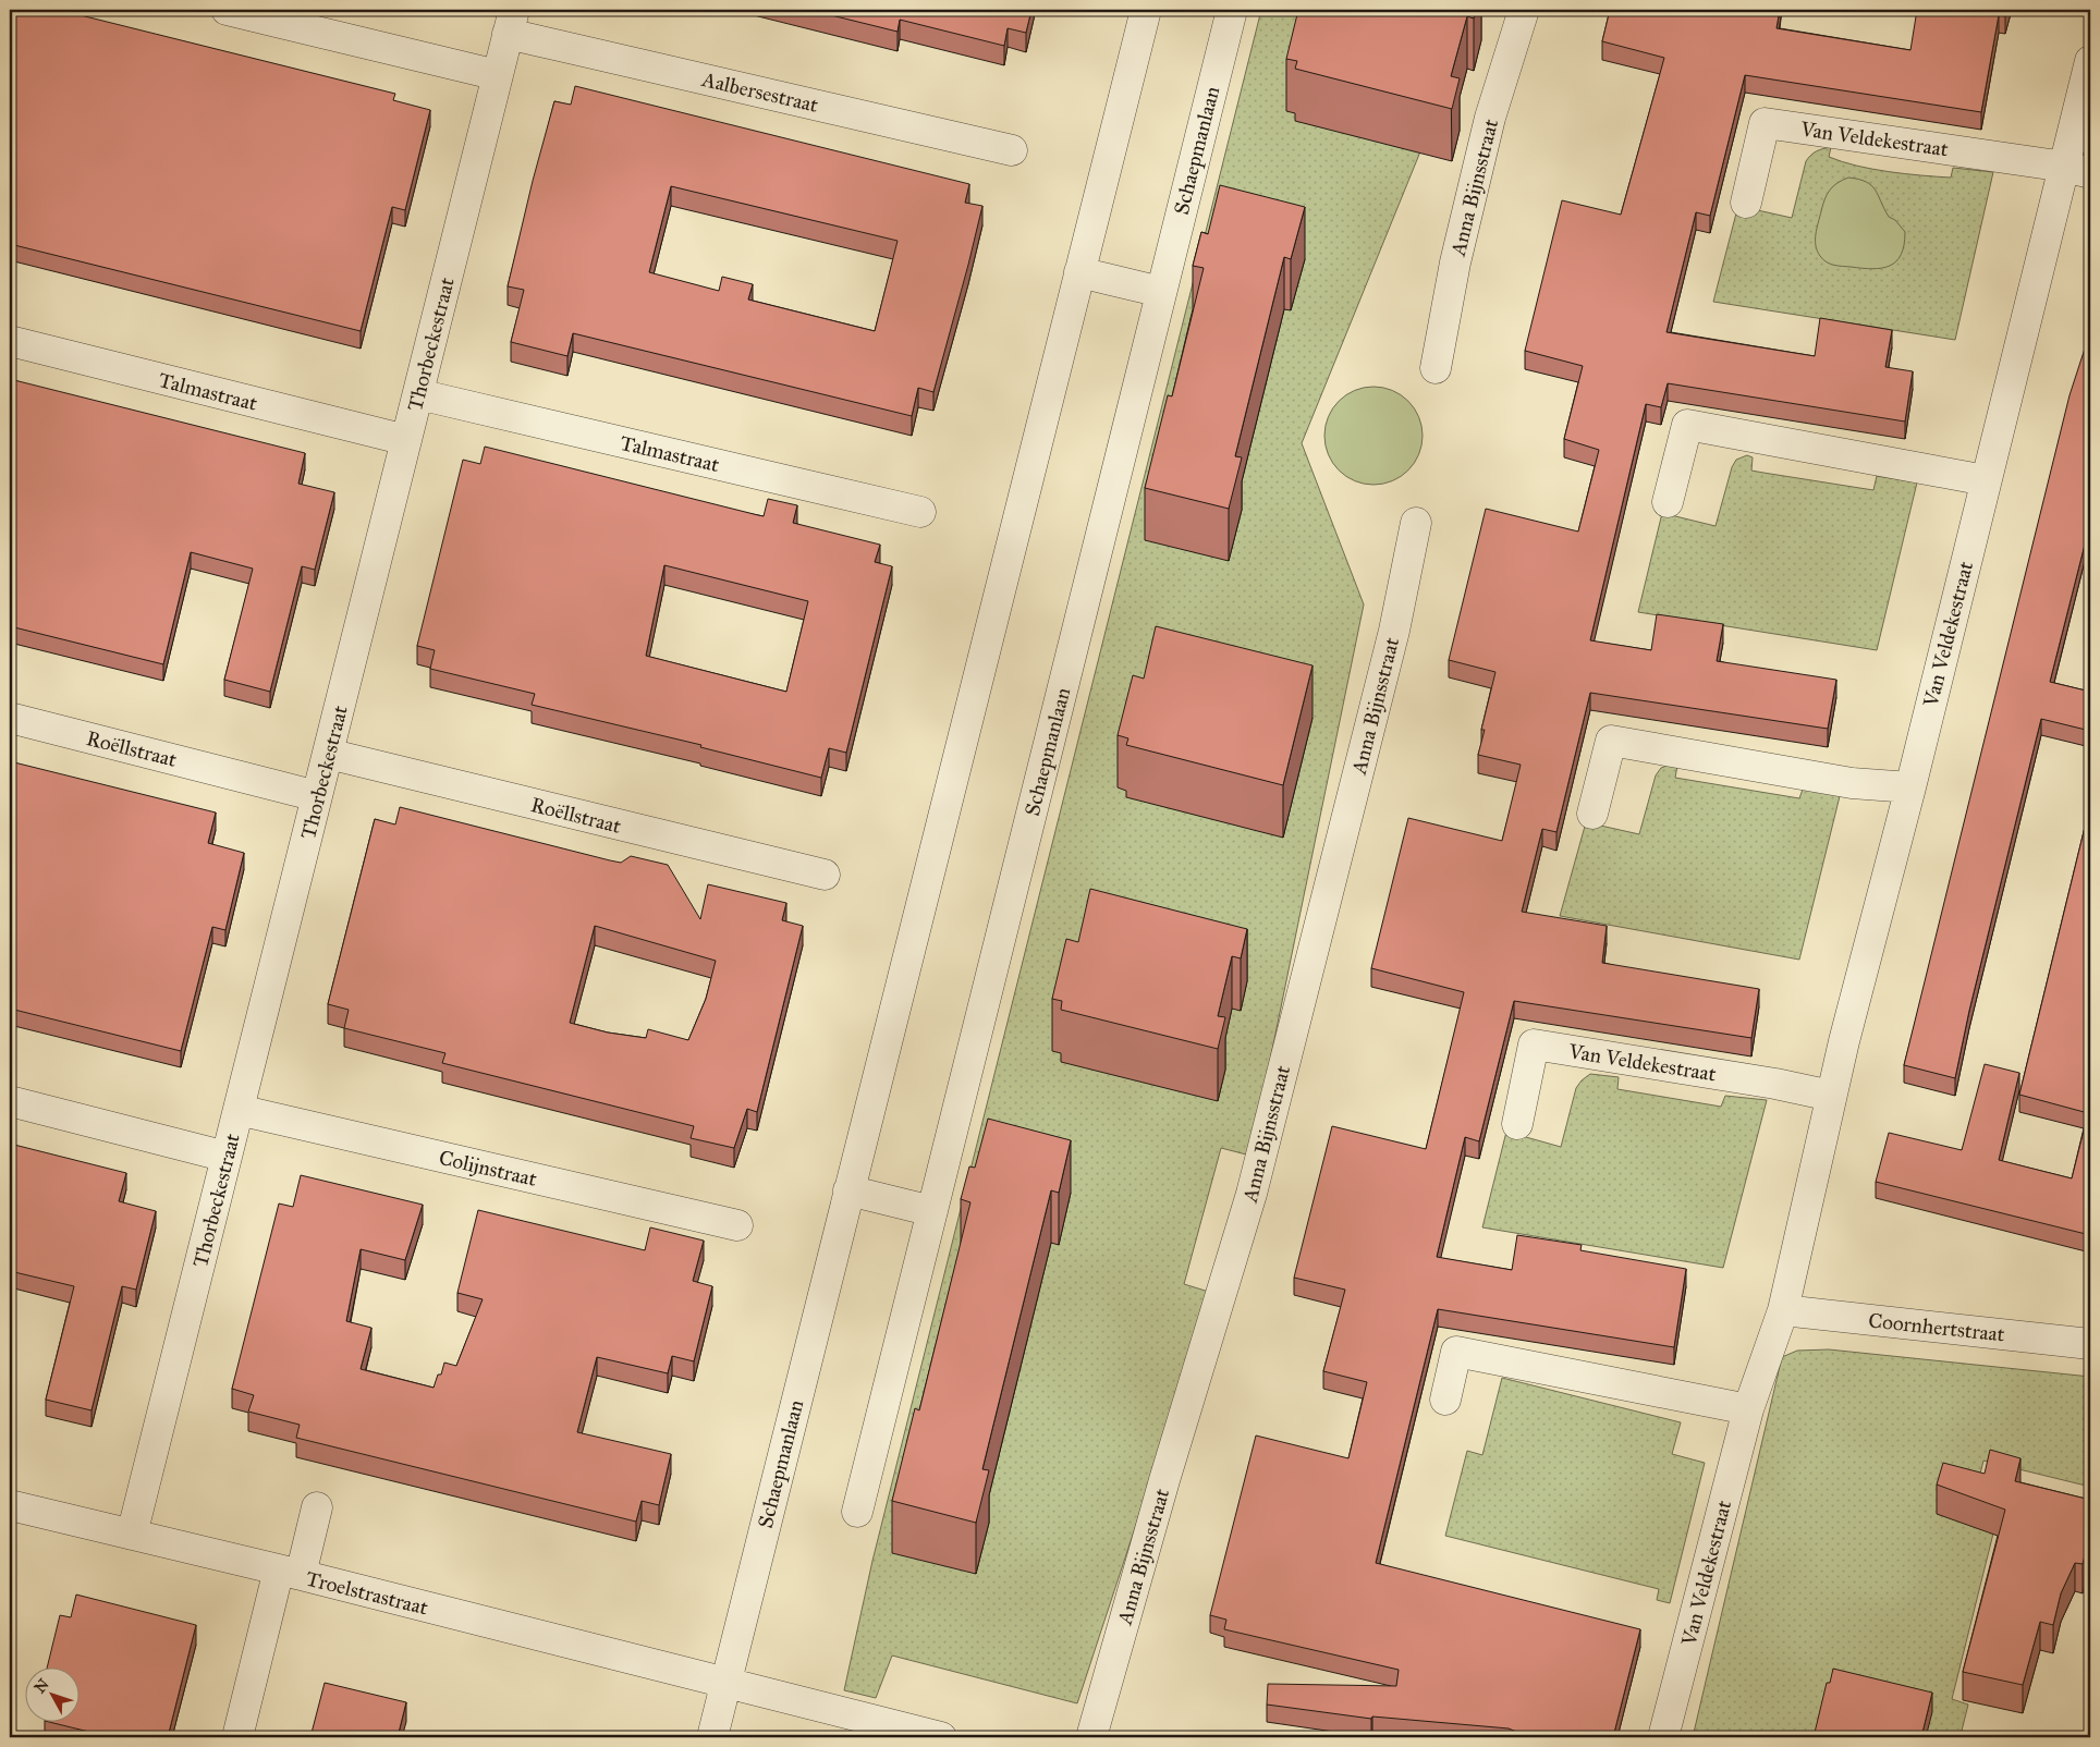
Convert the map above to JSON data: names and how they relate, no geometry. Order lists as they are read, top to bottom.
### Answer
{
  "streets": {
    "street": [
      "Aalbersestraat",
      "Van Veldekestraat",
      "Schaepmanlaan",
      "Anna Bijnsstraat",
      "Thorbeckestraat",
      "Talmastraat",
      "Roëllstraat",
      "Colijnstraat",
      "Coornhertstraat",
      "Troelstrastraat"
    ]
  },
  "crossings": [
    ["Aalbersestraat", "Thorbeckestraat"],
    ["Van Veldekestraat", "Coornhertstraat"],
    ["Schaepmanlaan", "Troelstrastraat"],
    ["Thorbeckestraat", "Talmastraat"],
    ["Thorbeckestraat", "Roëllstraat"],
    ["Thorbeckestraat", "Colijnstraat"],
    ["Thorbeckestraat", "Troelstrastraat"]
  ],
  "north": "top left"
}
